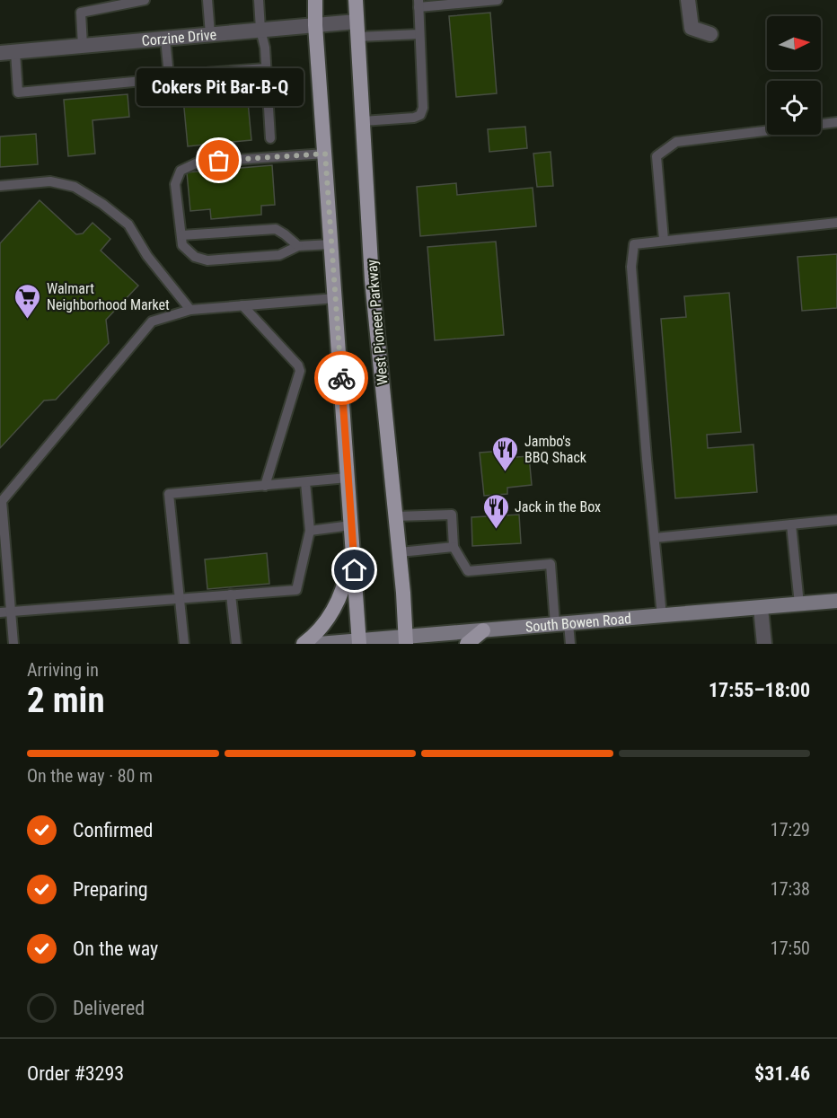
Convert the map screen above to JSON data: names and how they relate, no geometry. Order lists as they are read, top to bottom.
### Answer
{
  "streets": {
    "main road": ["West Pioneer Parkway", "South Bowen Road"],
    "street": ["Corzine Drive"]
  },
  "crossings": [
    ["Corzine Drive", "West Pioneer Parkway"],
    ["West Pioneer Parkway", "South Bowen Road"]
  ],
  "places": {
    "other": ["Cokers Pit Bar-B-Q"],
    "supermarket": ["Walmart Neighborhood Market"],
    "restaurant": ["Jambo's BBQ Shack", "Jack in the Box"]
  },
  "north": "right",
  "page": {
    "bubble": "Cokers Pit Bar-B-Q",
    "heading": ["2 min", "Arriving in", "17:55–18:00"],
    "panel": ["Order #3293", "$31.46"],
    "bar": "On the way · 80 m",
    "list": [
      ["Confirmed", "17:29"],
      ["Preparing", "17:38"],
      ["On the way", "17:50"],
      "Delivered"
    ]
  }
}
